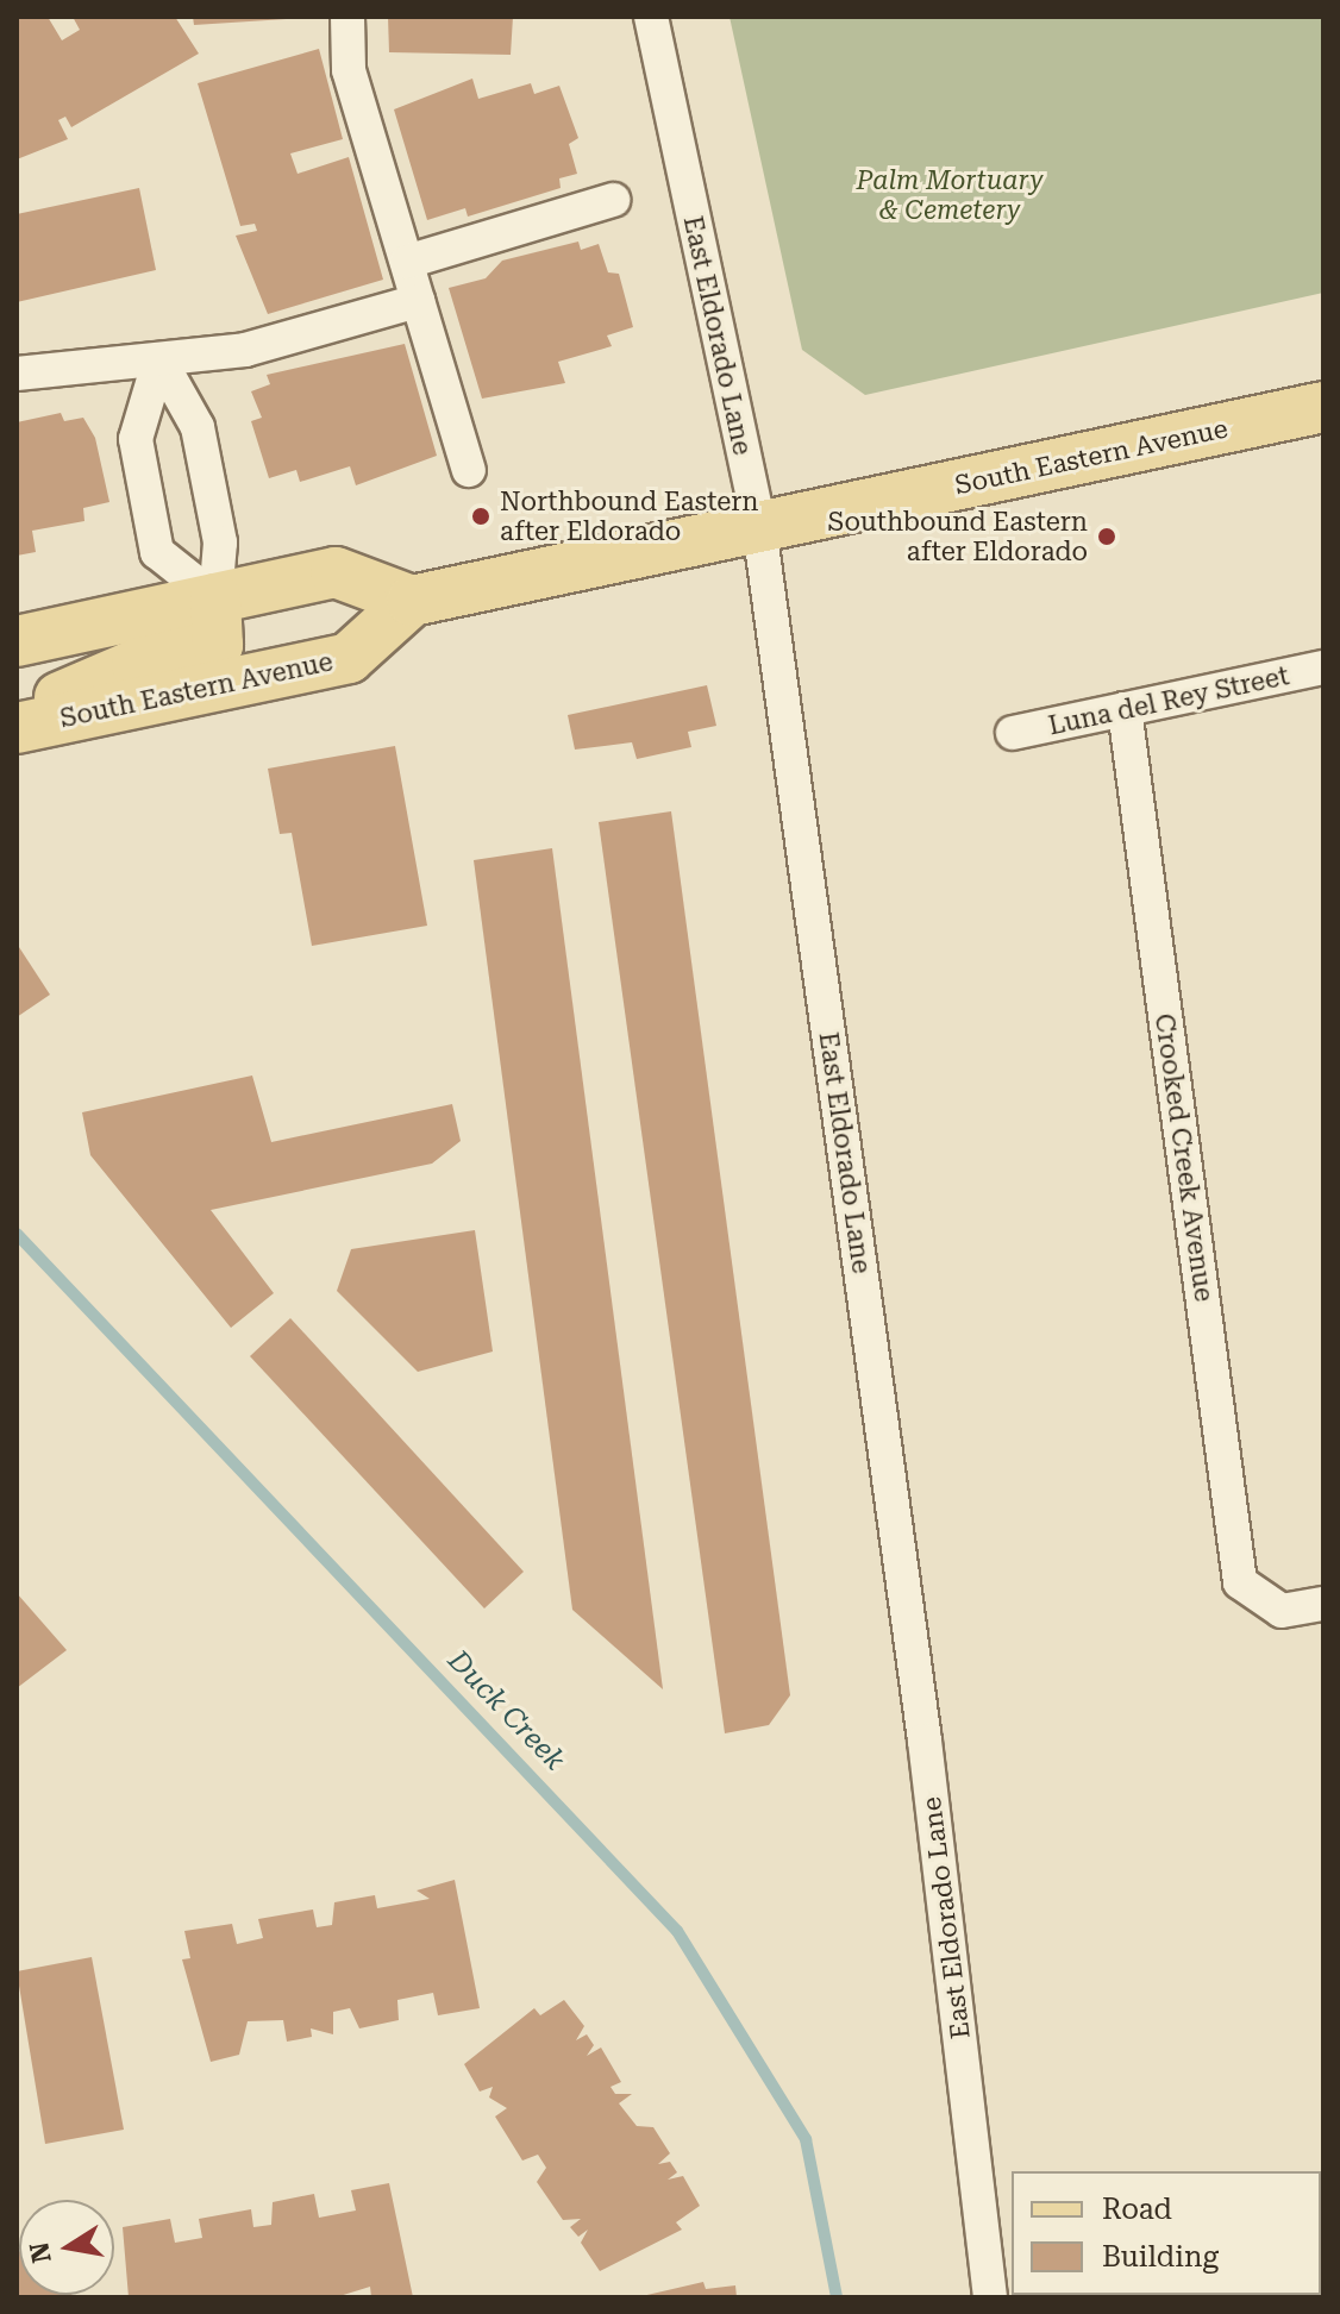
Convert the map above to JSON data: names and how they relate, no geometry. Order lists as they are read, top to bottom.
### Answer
{
  "streets": {
    "main road": ["South Eastern Avenue"],
    "street": ["East Eldorado Lane", "Luna del Rey Street", "Crooked Creek Avenue"]
  },
  "crossings": [
    ["East Eldorado Lane", "South Eastern Avenue"],
    ["Luna del Rey Street", "Crooked Creek Avenue"]
  ],
  "water": ["Duck Creek"],
  "parks": ["Palm Mortuary & Cemetery"],
  "places": ["Northbound Eastern after Eldorado", "Southbound Eastern after Eldorado"],
  "legend": ["Road", "Building"],
  "north": "left"
}
